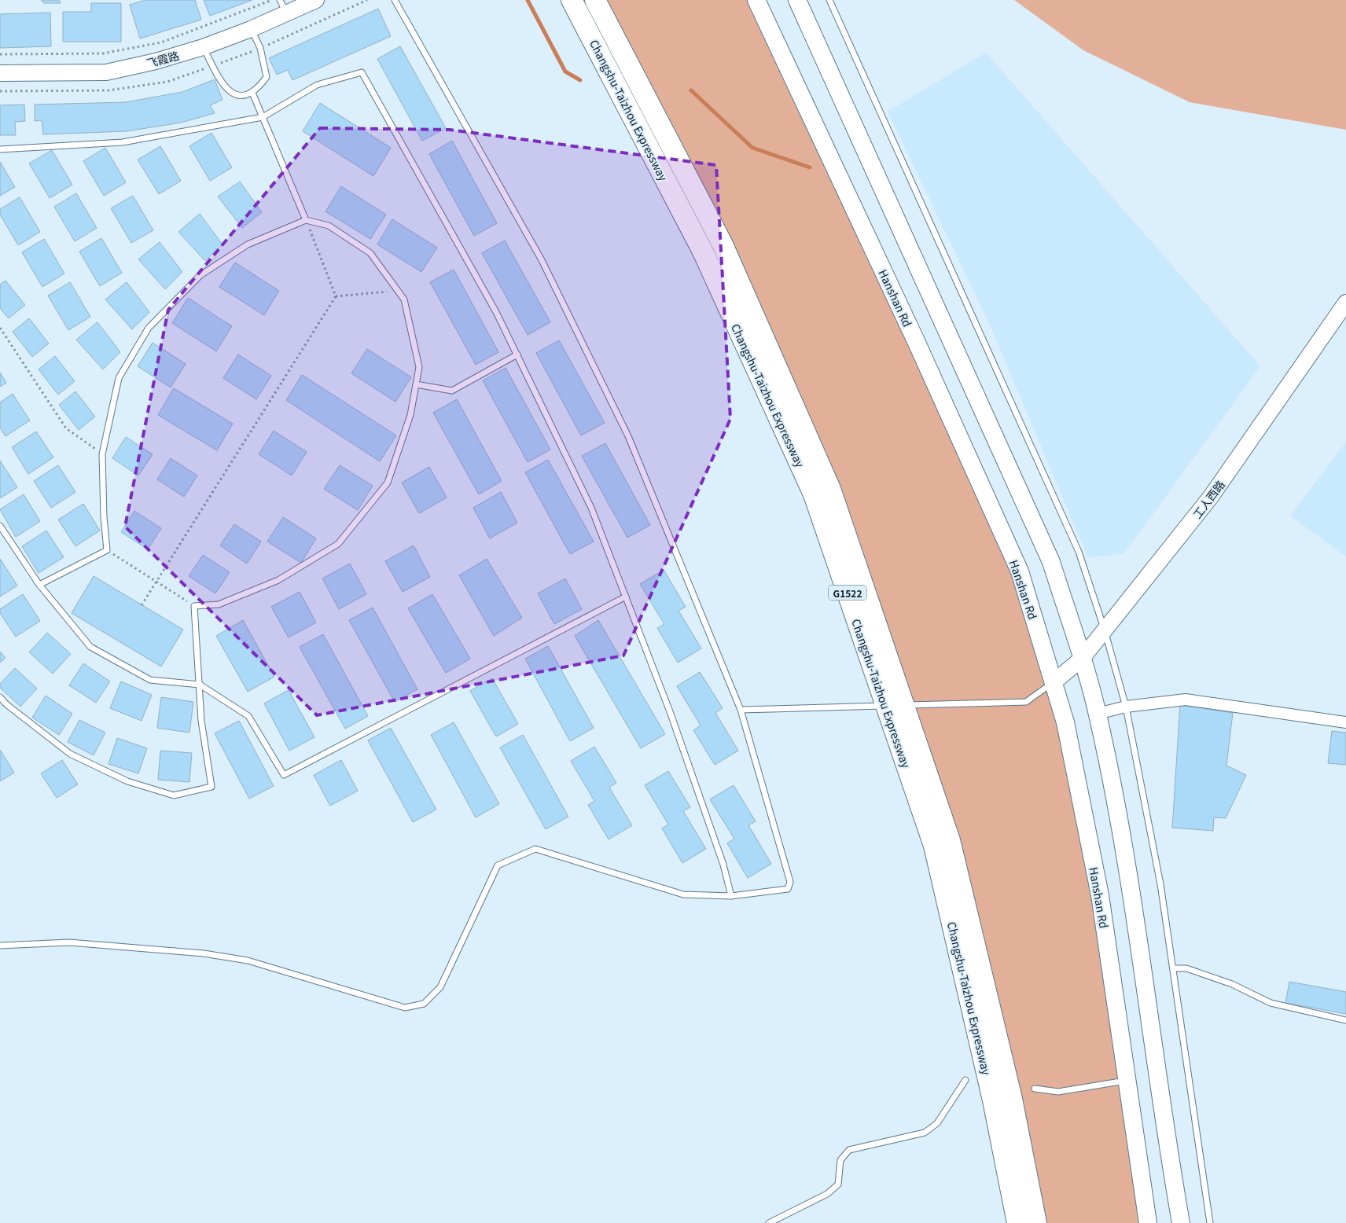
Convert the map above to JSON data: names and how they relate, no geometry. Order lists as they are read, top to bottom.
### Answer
{
  "streets": {
    "highway": ["Changshu-Taizhou Expressway", "G1522"],
    "main road": ["飞霞路", "Hanshan Rd", "工人西路"]
  },
  "crossings": [
    ["Hanshan Rd", "工人西路"]
  ]
}
